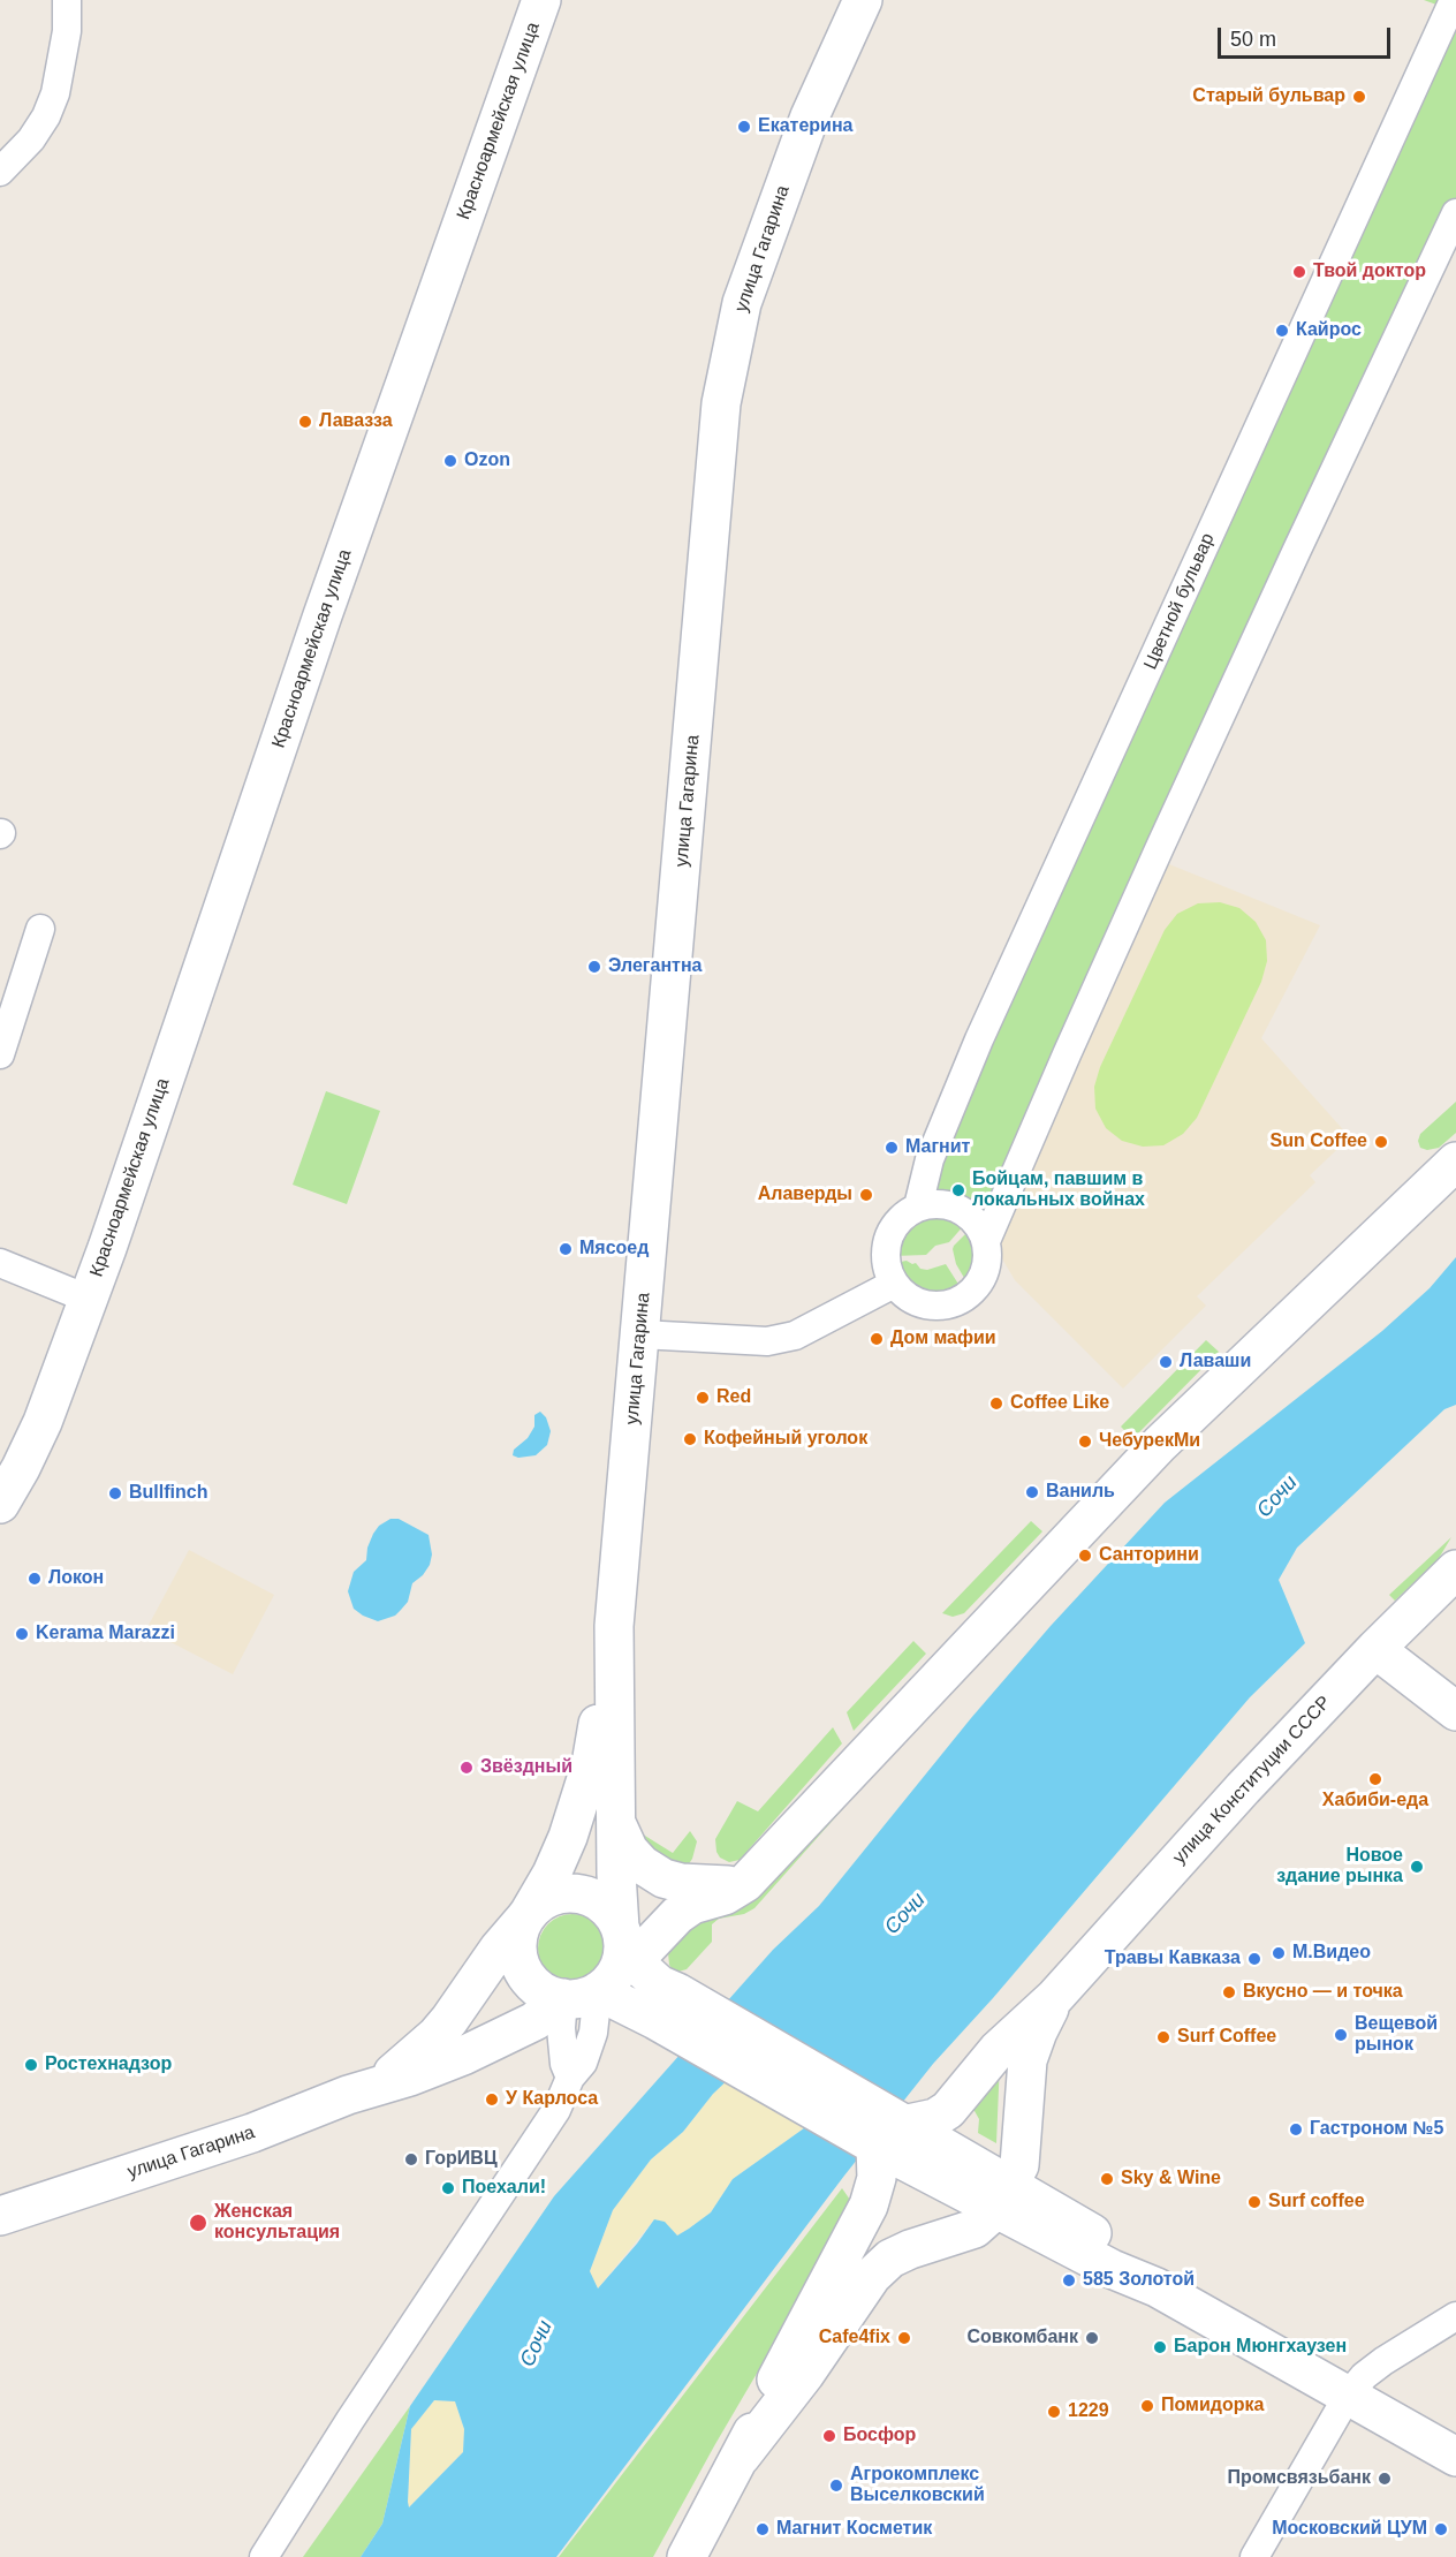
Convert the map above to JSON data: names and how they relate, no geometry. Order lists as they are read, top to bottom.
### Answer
{
  "streets": {
    "main road": ["Красноармейская улица", "улица Гагарина", "улица Конституции СССР"],
    "street": ["Цветной бульвар"]
  },
  "water": ["Сочи"],
  "places": [
    "Старый бульвар",
    "Екатерина",
    "Твой доктор",
    "Кайрос",
    "Лавазза",
    "Ozon",
    "Элегантна",
    "Sun Coffee",
    "Магнит",
    "Бойцам, павшим в локальных войнах",
    "Алаверды",
    "Мясоед",
    "Дом мафии",
    "Лаваши",
    "Red",
    "Coffee Like",
    "Кофейный уголок",
    "ЧебурекМи",
    "Ваниль",
    "Bullfinch",
    "Санторини",
    "Локон",
    "Kerama Marazzi",
    "Звёздный",
    "Хабиби-еда",
    "Новое здание рынка",
    "М.Видео",
    "Травы Кавказа",
    "Вкусно — и точка",
    "Вещевой рынок",
    "Surf Coffee",
    "Ростехнадзор",
    "У Карлоса",
    "Гастроном №5",
    "ГорИВЦ",
    "Sky & Wine",
    "Поехали!",
    "Surf coffee",
    "Женская консультация",
    "585 Золотой",
    "Cafe4fix",
    "Совкомбанк",
    "Барон Мюнгхаузен",
    "Помидорка",
    "1229",
    "Босфор",
    "Промсвязьбанк",
    "Агрокомплекс Выселковский",
    "Магнит Косметик",
    "Московский ЦУМ"
  ],
  "scale_bar": "50 m"
}
